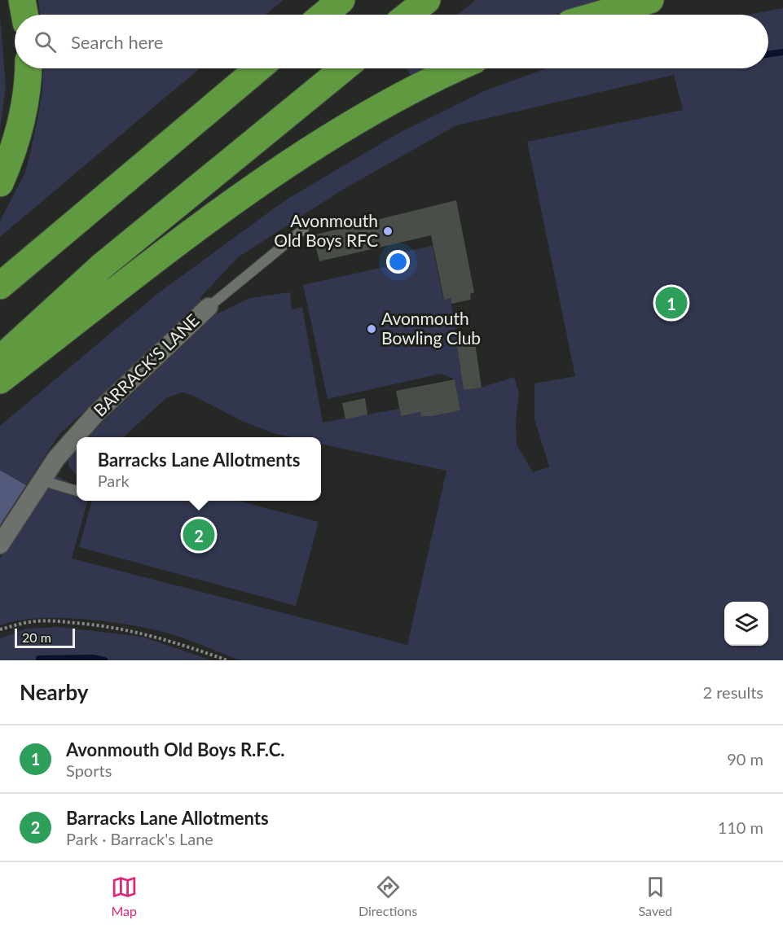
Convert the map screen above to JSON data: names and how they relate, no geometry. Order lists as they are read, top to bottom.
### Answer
{
  "streets": {
    "street": ["BARRACK'S LANE"]
  },
  "places": ["Avonmouth Old Boys RFC", "Avonmouth Bowling Club"],
  "scale_bar": "20 m",
  "page": {
    "search": "Search here",
    "pins": ["1", "2"],
    "popup": ["Barracks Lane Allotments", "Park"],
    "scale": "20 m",
    "heading": ["Nearby", "2 results"],
    "list": [
      {
        "mark": "1",
        "name": "Avonmouth Old Boys R.F.C.",
        "note": "Sports",
        "value": "90 m"
      },
      {
        "mark": "2",
        "name": "Barracks Lane Allotments",
        "note": "Park · Barrack's Lane",
        "value": "110 m"
      }
    ],
    "nav": ["Map", "Directions", "Saved"]
  }
}
